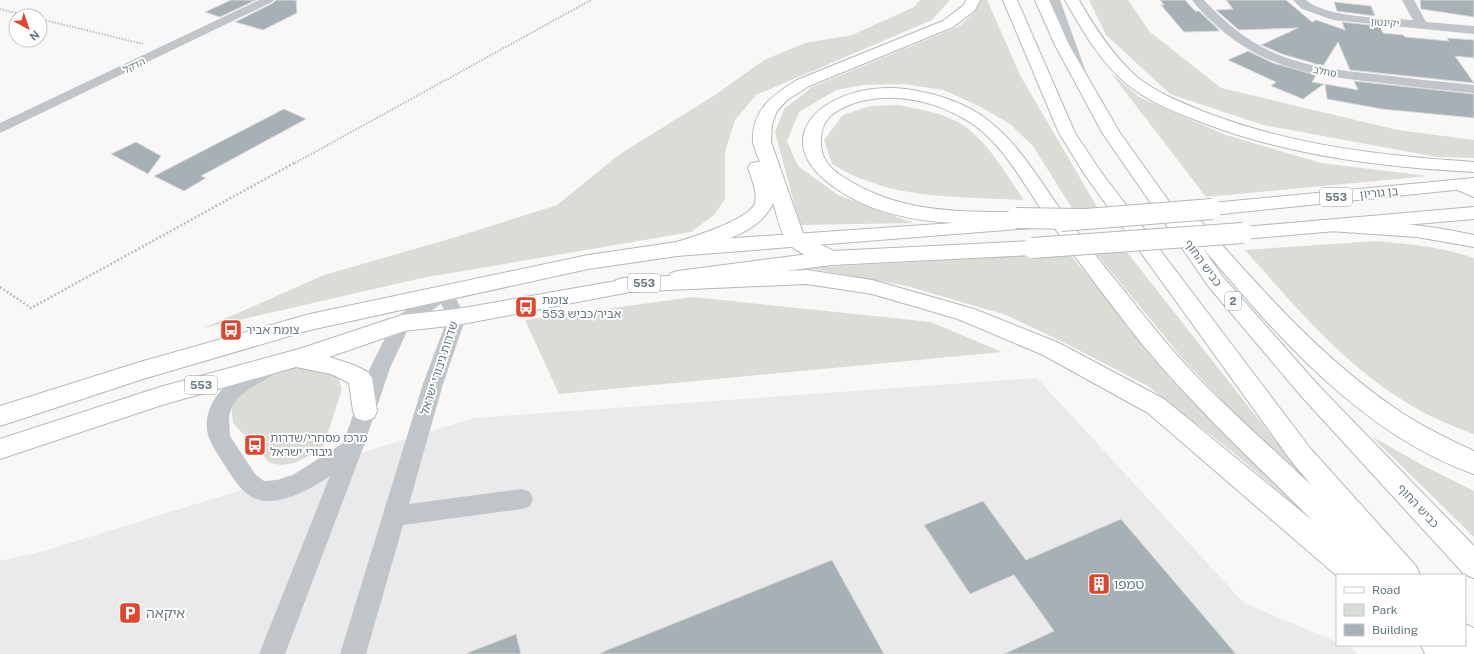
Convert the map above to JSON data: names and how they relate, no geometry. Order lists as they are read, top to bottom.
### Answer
{
  "streets": {
    "main road": [
      "בן גוריון",
      "553",
      "כביש החוף",
      "2"
    ],
    "street": [
      "יקינטון",
      "הדקל",
      "סחלב",
      "שדרות גיבורי ישראל"
    ]
  },
  "crossings": [
    ["בן גוריון", "553"],
    ["553", "שדרות גיבורי ישראל"]
  ],
  "places": {
    "bus stop": ["צומת אביר/כביש 553", "צומת אביר", "מרכז מסחרי/שדרות גיבורי ישראל"],
    "building": ["טמפו"],
    "parking": ["איקאה"]
  },
  "legend": ["Road", "Park", "Building"],
  "north": "bottom right"
}
